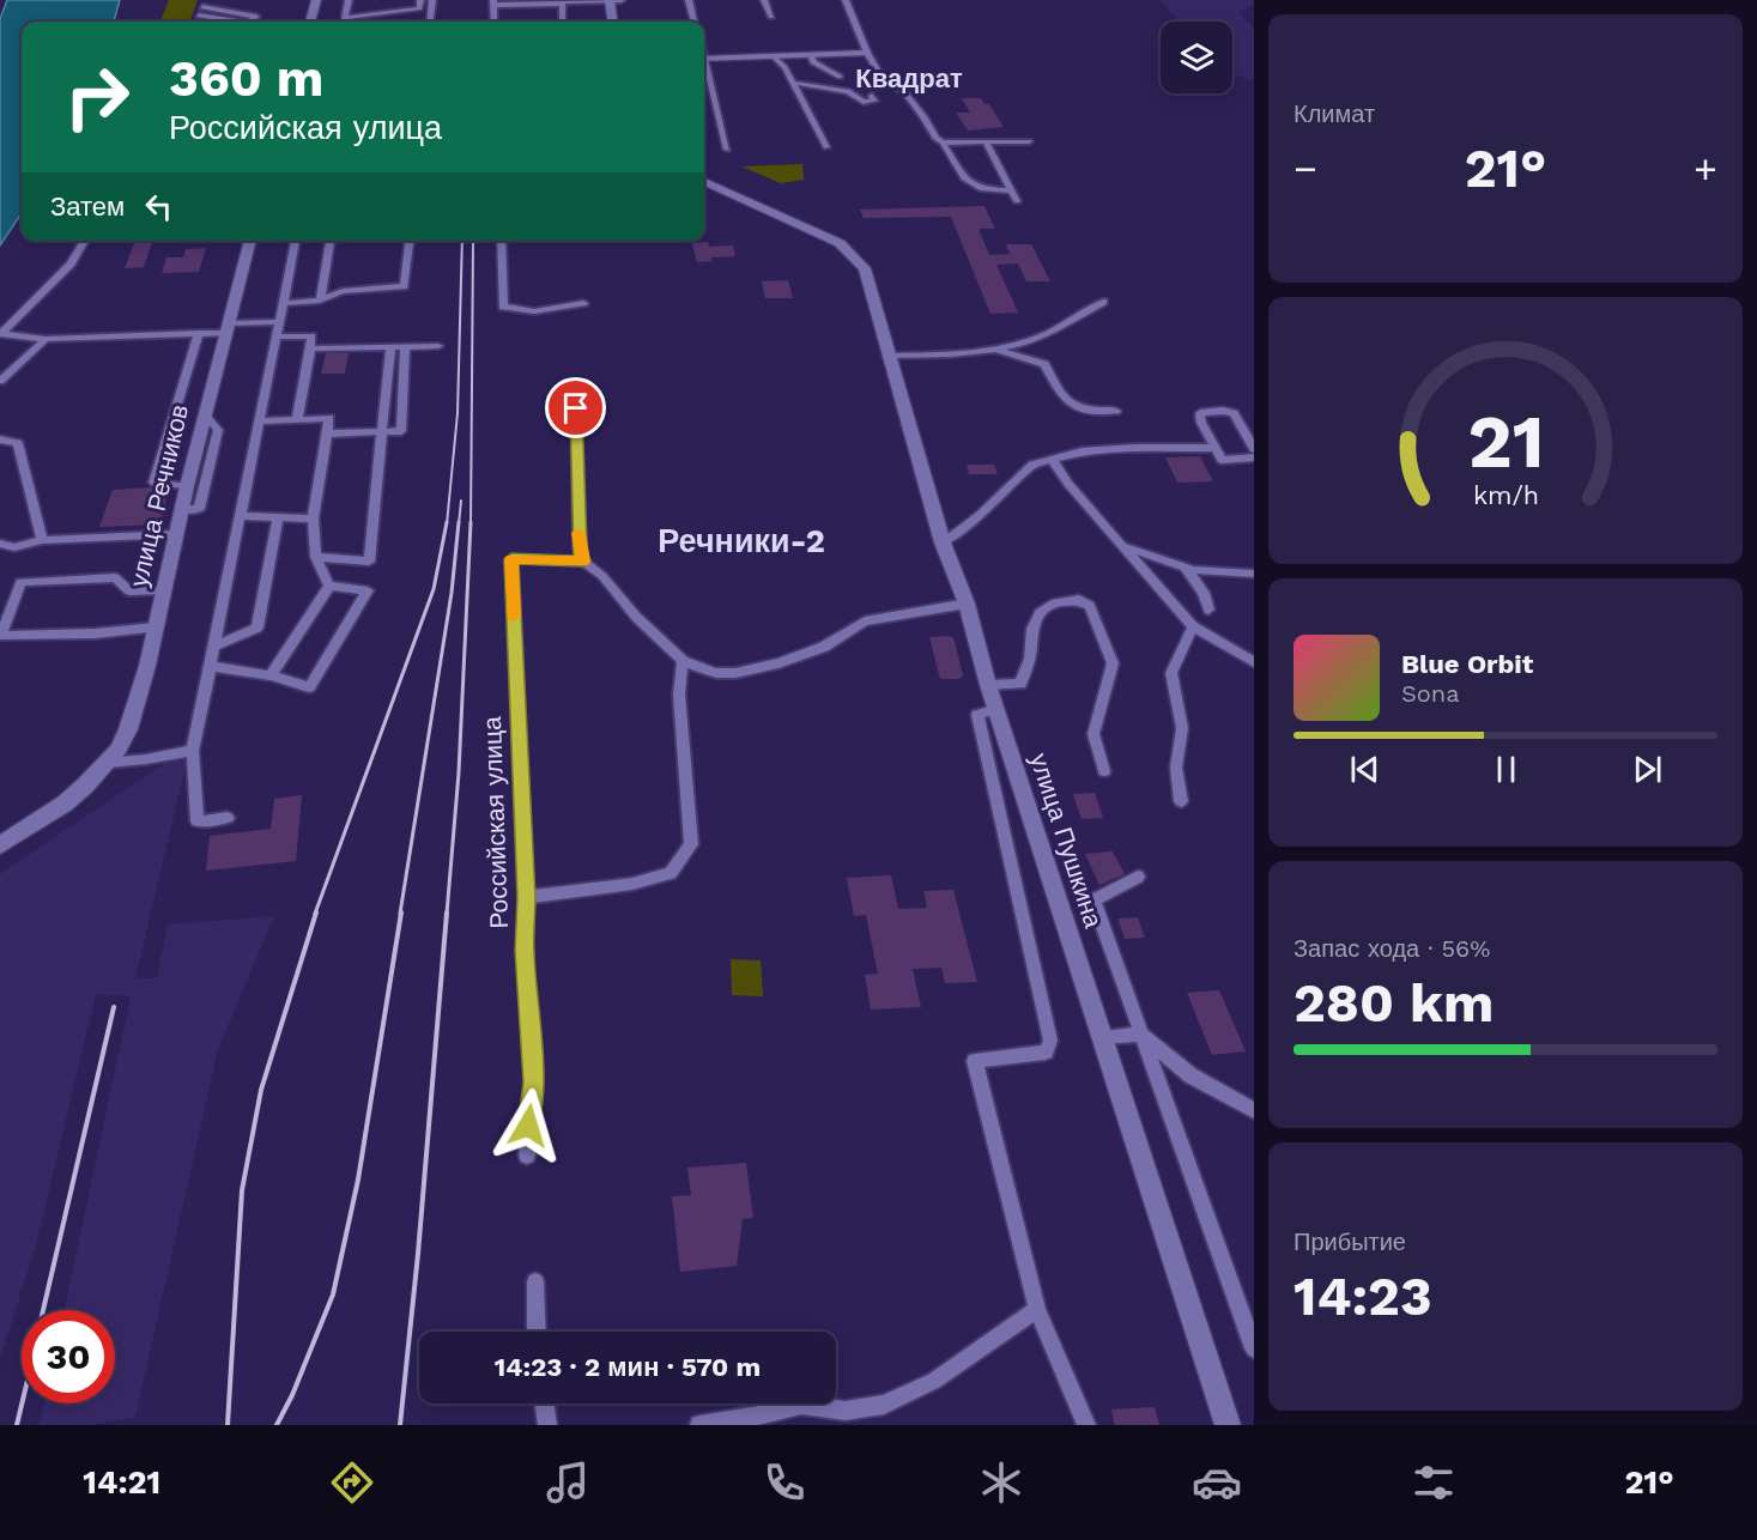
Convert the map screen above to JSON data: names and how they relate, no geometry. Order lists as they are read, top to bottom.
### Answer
{
  "streets": {
    "main road": ["улица Речников", "улица Пушкина"],
    "street": ["Российская улица"]
  },
  "districts": ["Квадрат", "Речники-2"],
  "page": {
    "tile": [
      "Климат",
      ["Запас хода · 56%", "280 km"],
      ["Прибытие", "14:23"]
    ],
    "turn": ["360 m", "Российская улица"],
    "heat": ["−", "21°", "+"],
    "then": "Затем",
    "song": ["Blue Orbit", "Sona"],
    "limit": "30",
    "trip": "14:23 · 2 мин · 570 m",
    "tabs": ["14:21", "21°"],
    "gauge": ["21", "km/h"]
  }
}
